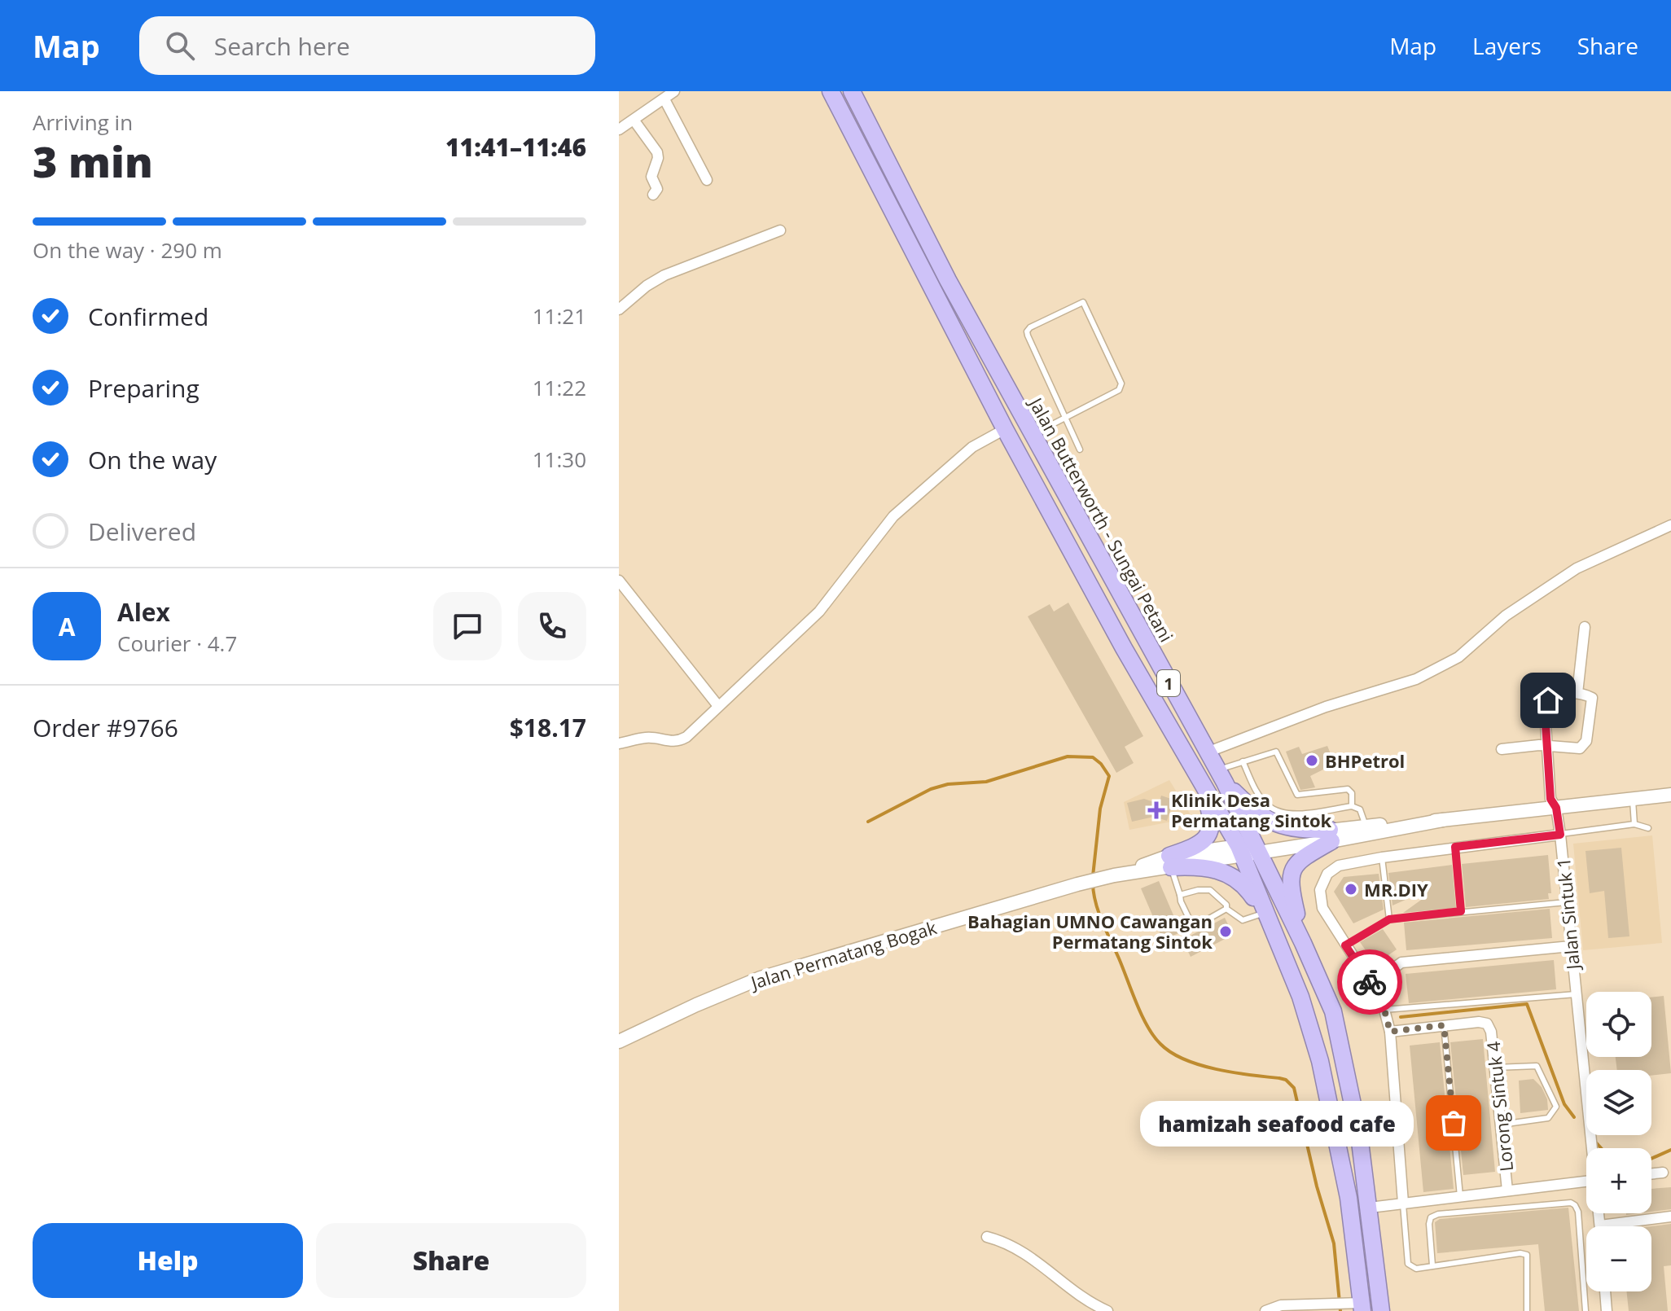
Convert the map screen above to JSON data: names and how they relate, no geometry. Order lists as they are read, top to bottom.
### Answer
{
  "streets": {
    "highway": ["Jalan Butterworth - Sungai Petani", "1"],
    "street": ["Jalan Sintuk 1", "Jalan Permatang Bogak", "Lorong Sintuk 4"]
  },
  "crossings": [
    ["Jalan Butterworth - Sungai Petani", "Jalan Permatang Bogak"]
  ],
  "places": {
    "other": [
      "BHPetrol",
      "MR.DIY",
      "Bahagian UMNO Cawangan Permatang Sintok",
      "hamizah seafood cafe"
    ],
    "health": ["Klinik Desa Permatang Sintok"]
  },
  "page": {
    "header": "Map",
    "search": "Search here",
    "nav": ["Map", "Layers", "Share"],
    "heading": ["3 min", "Arriving in", "11:41–11:46"],
    "panel": [
      "Alex",
      "Courier · 4.7",
      "Order #9766",
      "$18.17"
    ],
    "bar": "On the way · 290 m",
    "list": [
      ["Confirmed", "11:21"],
      ["Preparing", "11:22"],
      ["On the way", "11:30"],
      "Delivered"
    ],
    "round": "A",
    "map_buttons": ["+", "−"],
    "bubble": "hamizah seafood cafe",
    "buttons": ["Help", "Share"]
  }
}
